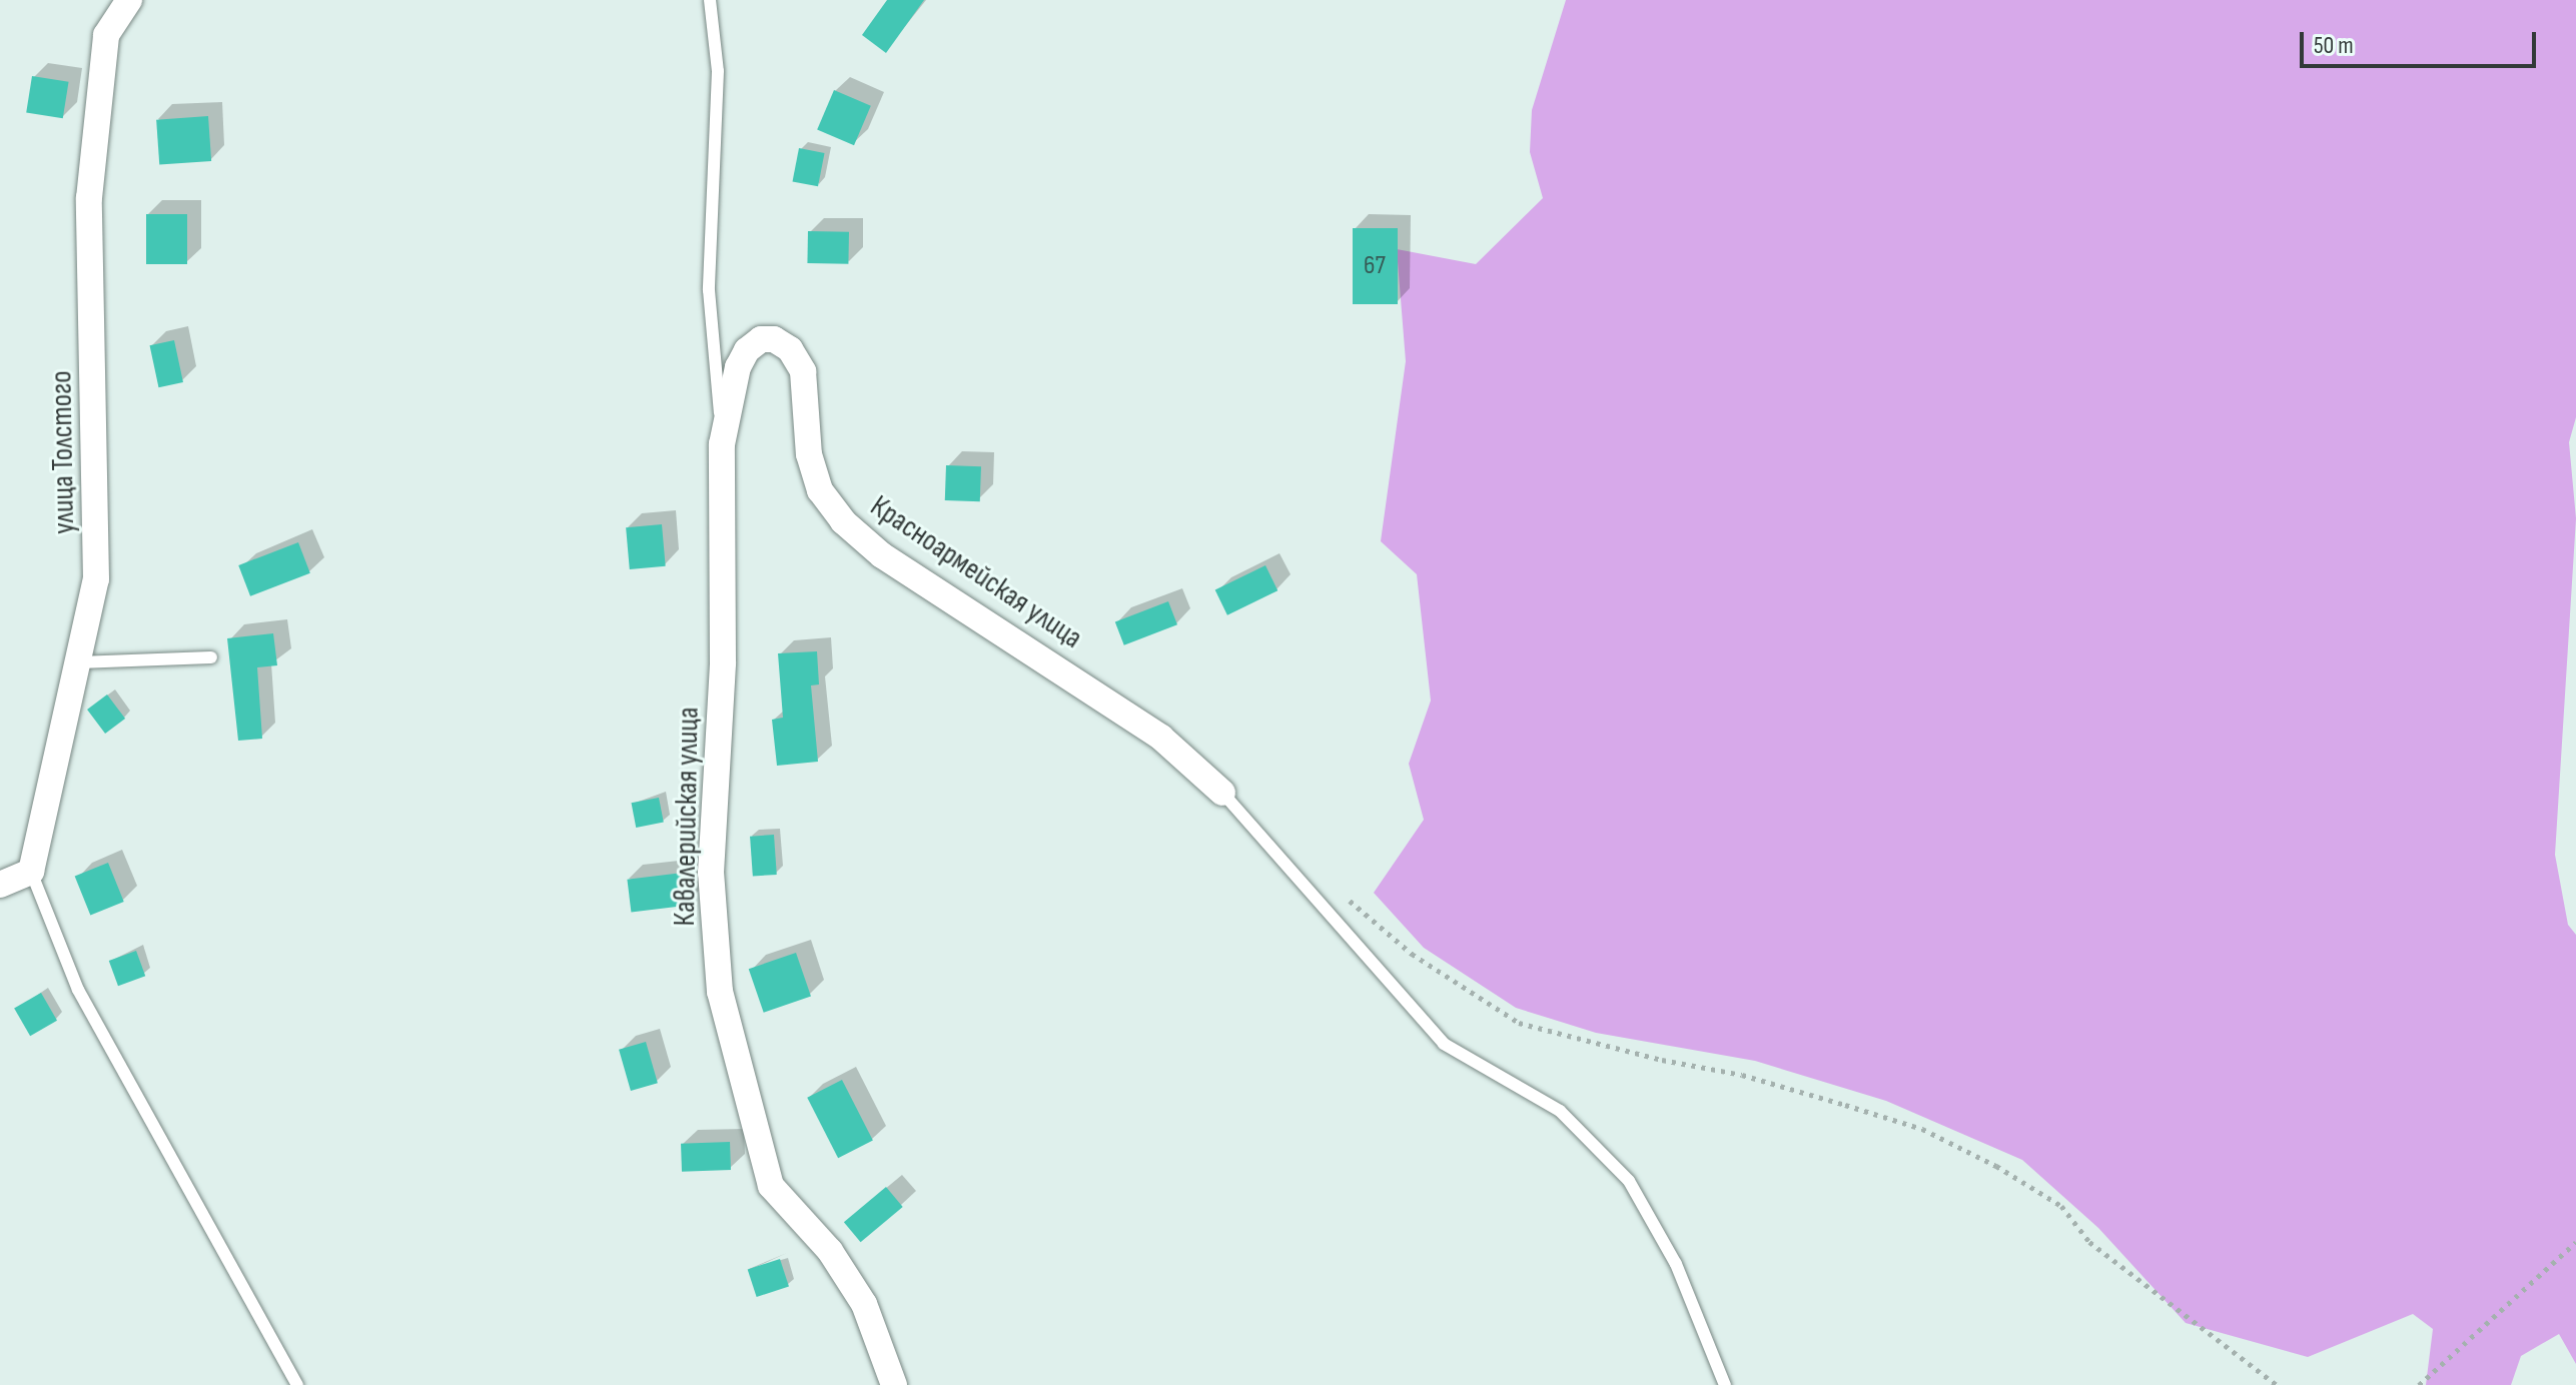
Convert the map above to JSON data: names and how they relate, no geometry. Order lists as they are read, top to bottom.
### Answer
{
  "streets": {
    "street": ["улица Толстого", "Красноармейская улица", "Кавалерийская улица"]
  },
  "crossings": [
    ["Красноармейская улица", "Кавалерийская улица"]
  ],
  "house_numbers": ["67"],
  "scale_bar": "50 m"
}
